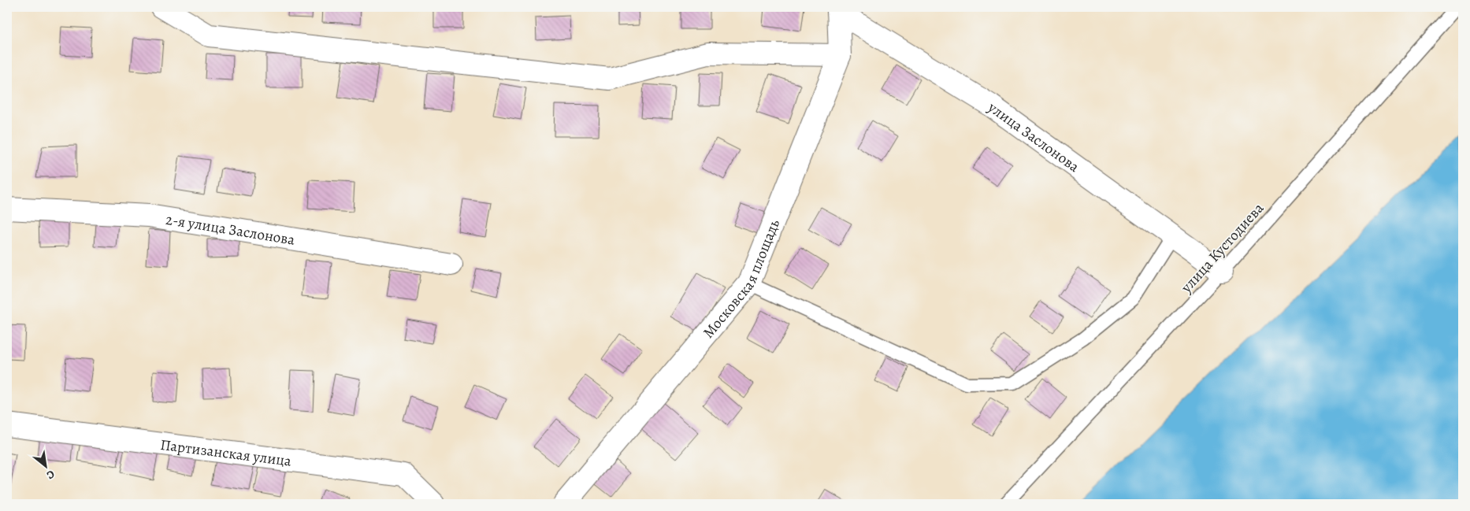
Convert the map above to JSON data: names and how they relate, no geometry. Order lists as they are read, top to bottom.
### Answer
{
  "streets": {
    "street": [
      "улица Заслонова",
      "2-я улица Заслонова",
      "Московская площадь",
      "Партизанская улица"
    ],
    "lane": ["улица Кустодиева"]
  },
  "crossings": [
    ["улица Заслонова", "улица Кустодиева"],
    ["улица Заслонова", "Московская площадь"]
  ],
  "north": "bottom right"
}
